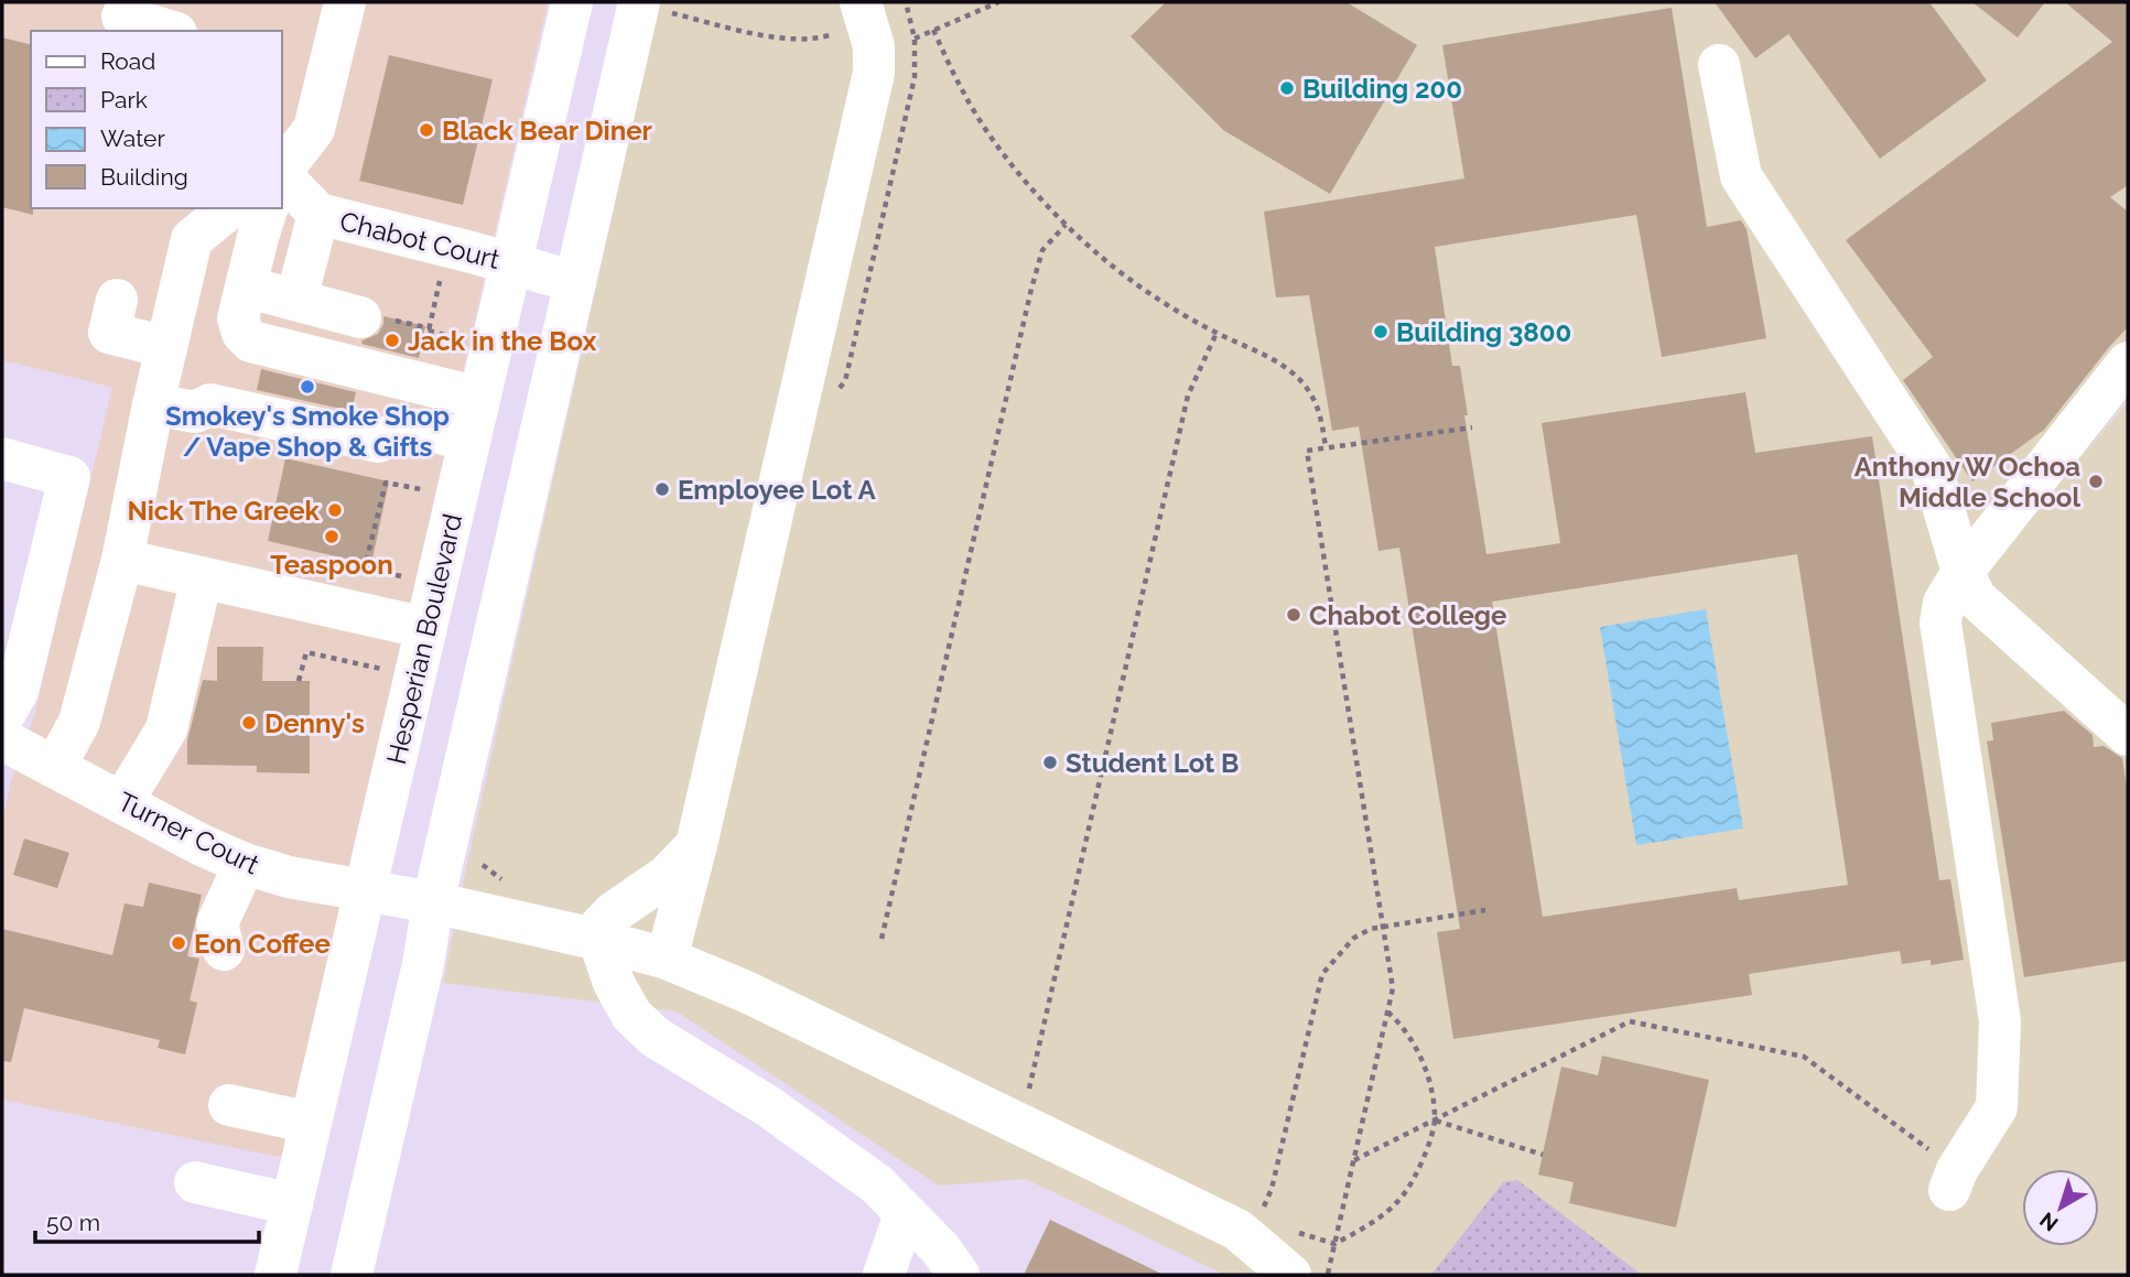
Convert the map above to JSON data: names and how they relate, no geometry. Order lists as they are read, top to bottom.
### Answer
{
  "streets": {
    "main road": ["Chabot Court", "Hesperian Boulevard", "Turner Court"]
  },
  "crossings": [
    ["Chabot Court", "Hesperian Boulevard"],
    ["Hesperian Boulevard", "Turner Court"]
  ],
  "places": [
    "Building 200",
    "Black Bear Diner",
    "Building 3800",
    "Jack in the Box",
    "Smokey's Smoke Shop / Vape Shop & Gifts",
    "Anthony W Ochoa Middle School",
    "Employee Lot A",
    "Nick The Greek",
    "Teaspoon",
    "Chabot College",
    "Denny's",
    "Student Lot B",
    "Eon Coffee"
  ],
  "legend": [
    "Road",
    "Park",
    "Water",
    "Building"
  ],
  "scale_bar": "50 m",
  "north": "bottom left"
}
